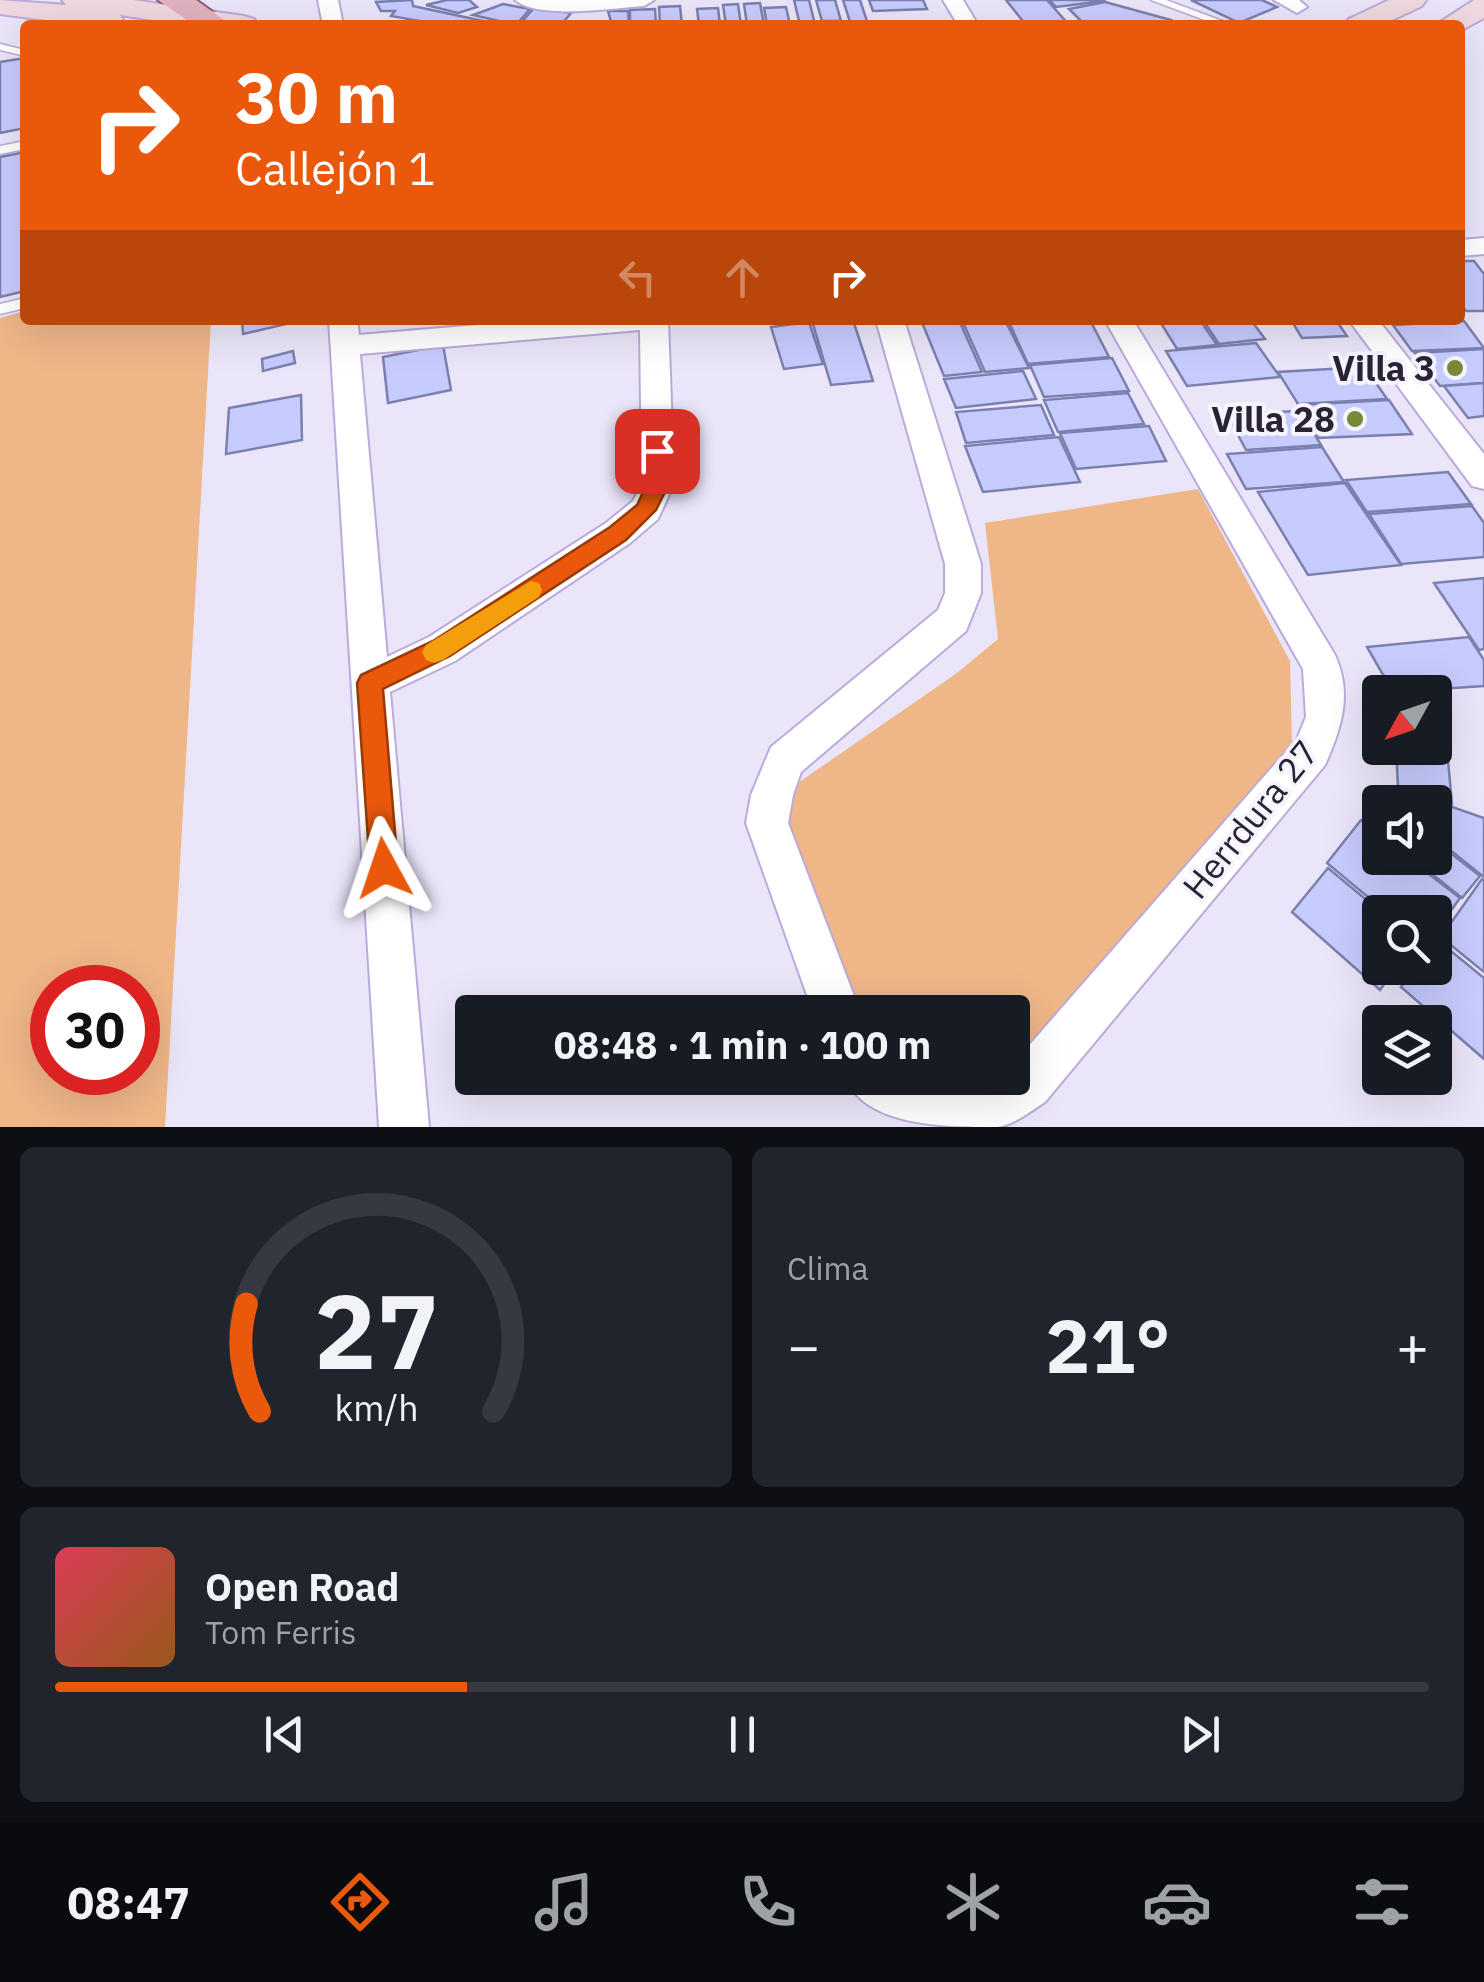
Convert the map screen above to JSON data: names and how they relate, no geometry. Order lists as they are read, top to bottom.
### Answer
{
  "streets": {
    "street": ["Herrdura 27"]
  },
  "places": ["Villa 3", "Villa 28"],
  "north": "bottom left",
  "page": {
    "turn": ["30 m", "Callejón 1"],
    "limit": "30",
    "trip": "08:48 · 1 min · 100 m",
    "tile": "Clima",
    "heat": ["−", "21°", "+"],
    "song": ["Open Road", "Tom Ferris"],
    "tabs": "08:47",
    "gauge": ["27", "km/h"]
  }
}
